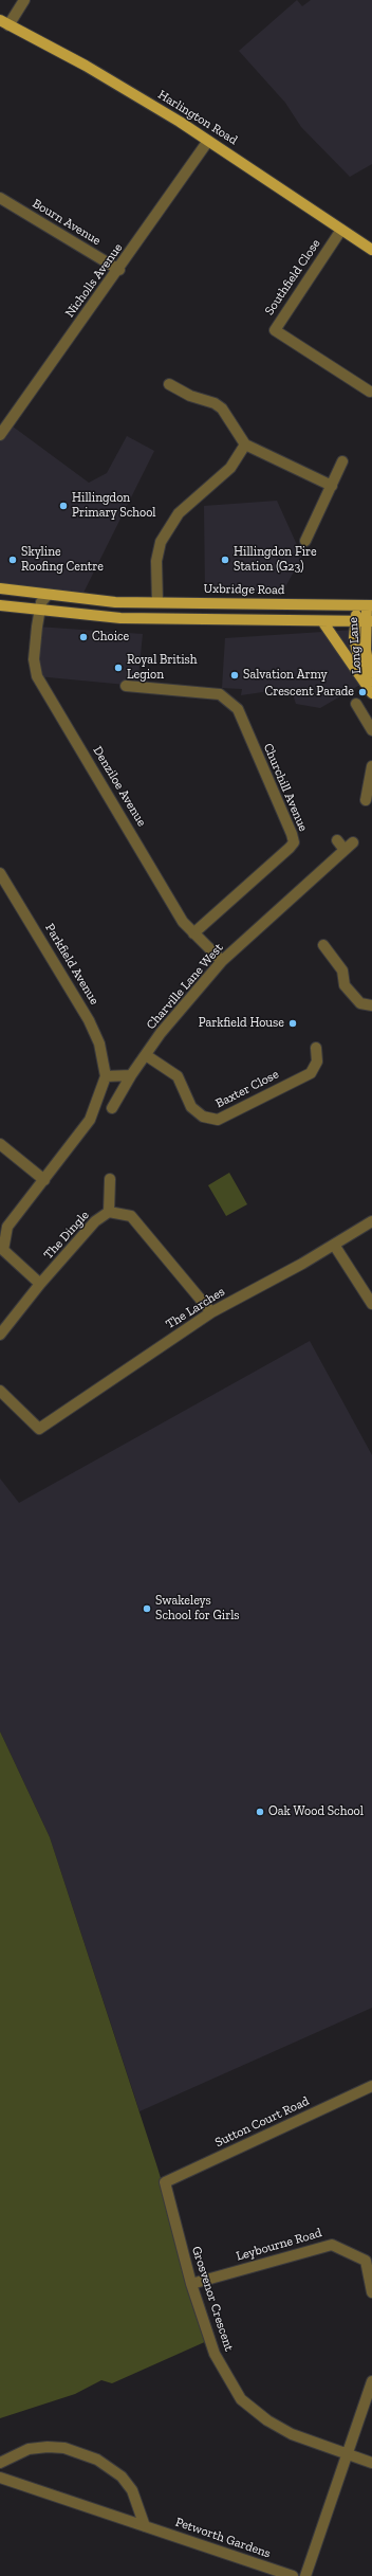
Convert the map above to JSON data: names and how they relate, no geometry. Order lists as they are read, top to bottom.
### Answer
{
  "streets": {
    "main road": ["Harlington Road", "Uxbridge Road", "Long Lane"],
    "street": [
      "Bourn Avenue",
      "Southfield Close",
      "Nicholls Avenue",
      "Denziloe Avenue",
      "Churchill Avenue",
      "Parkfield Avenue",
      "Charville Lane West",
      "Baxter Close",
      "The Dingle",
      "The Larches",
      "Sutton Court Road",
      "Leybourne Road",
      "Grosvenor Crescent",
      "Petworth Gardens"
    ]
  },
  "crossings": [
    ["Harlington Road", "Southfield Close"],
    ["Harlington Road", "Nicholls Avenue"],
    ["Bourn Avenue", "Nicholls Avenue"],
    ["Uxbridge Road", "Long Lane"],
    ["Denziloe Avenue", "Churchill Avenue"],
    ["Denziloe Avenue", "Charville Lane West"],
    ["Charville Lane West", "Baxter Close"],
    ["The Dingle", "The Larches"],
    ["Sutton Court Road", "Grosvenor Crescent"],
    ["Leybourne Road", "Grosvenor Crescent"]
  ],
  "places": [
    "Hillingdon Primary School",
    "Skyline Roofing Centre",
    "Hillingdon Fire Station (G23)",
    "Choice",
    "Royal British Legion",
    "Salvation Army",
    "Crescent Parade",
    "Parkfield House",
    "Swakeleys School for Girls",
    "Oak Wood School"
  ]
}
